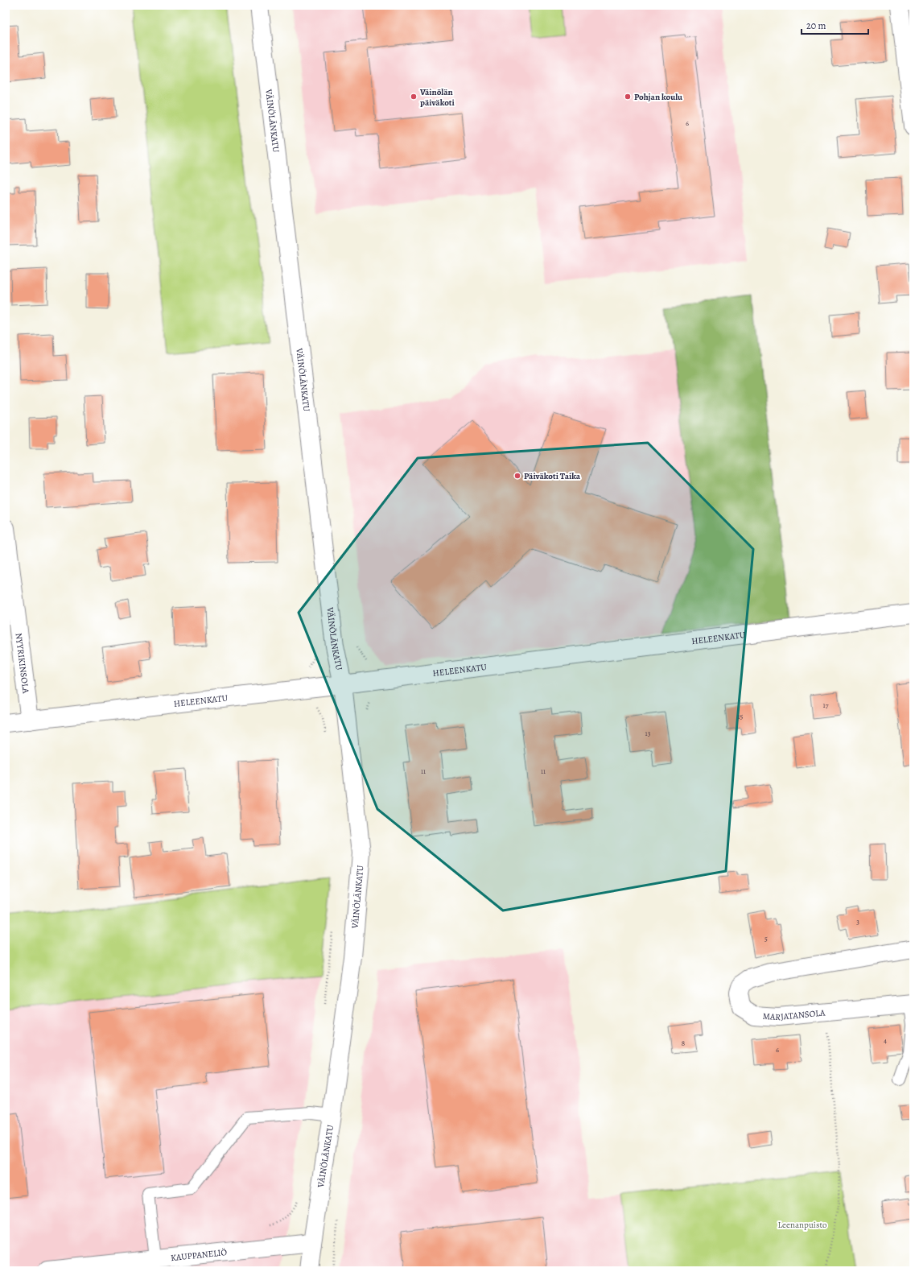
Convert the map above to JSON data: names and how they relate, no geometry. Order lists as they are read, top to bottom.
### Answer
{
  "streets": {
    "street": [
      "VÄINÖLÄNKATU",
      "HELEENKATU",
      "NYYRIKINSOLA",
      "MARJATANSOLA",
      "KAUPPANELIÖ"
    ]
  },
  "crossings": [
    ["VÄINÖLÄNKATU", "HELEENKATU"],
    ["VÄINÖLÄNKATU", "KAUPPANELIÖ"],
    ["HELEENKATU", "NYYRIKINSOLA"]
  ],
  "parks": ["Leenanpuisto"],
  "places": ["Väinölän päiväkoti", "Pohjan koulu", "Päiväkoti Taika"],
  "house_numbers": [
    "6",
    "17",
    "15",
    "13",
    "11",
    "11",
    "3",
    "5",
    "4",
    "8",
    "6"
  ],
  "scale_bar": "20 m"
}
